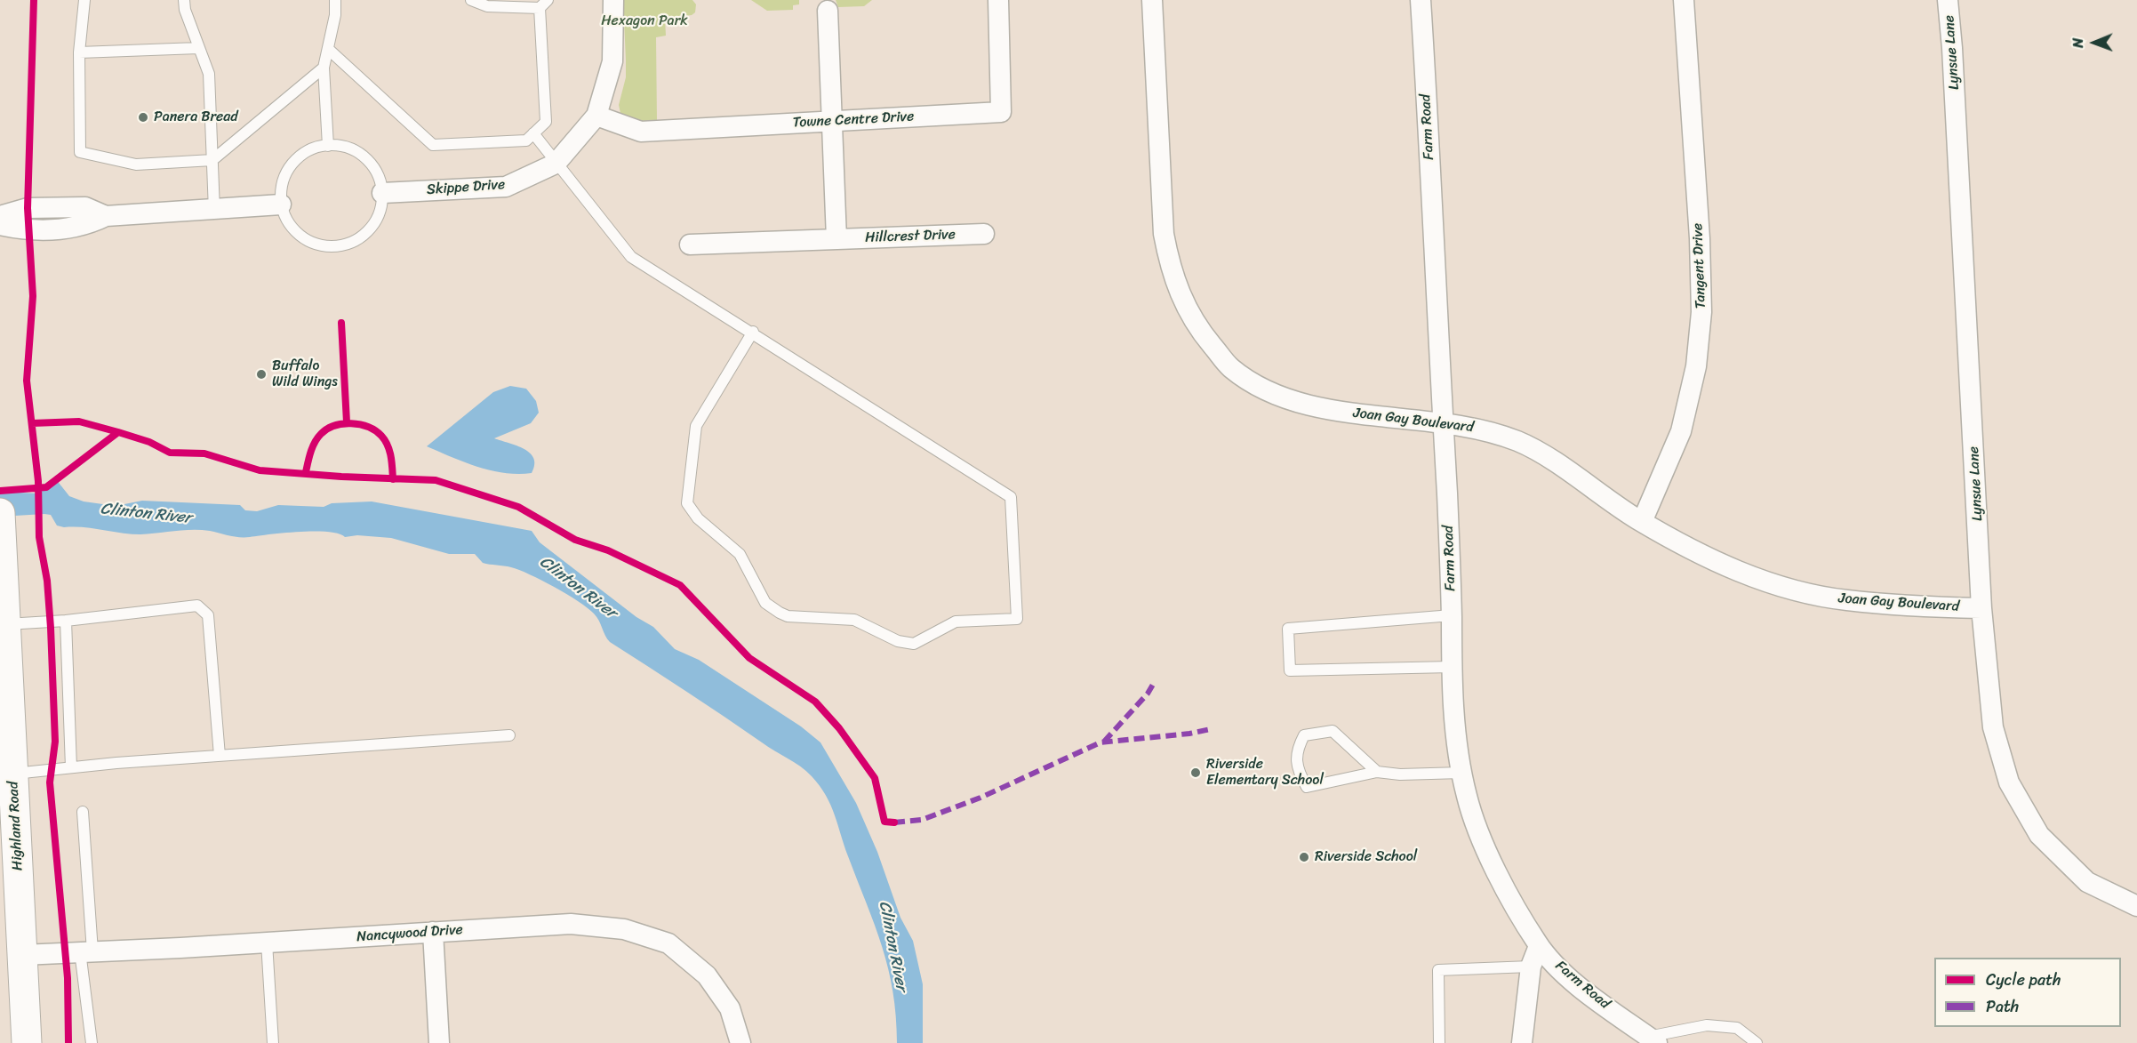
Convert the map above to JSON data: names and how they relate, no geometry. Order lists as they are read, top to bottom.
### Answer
{
  "streets": {
    "highway": ["Highland Road"],
    "street": [
      "Lynsue Lane",
      "Towne Centre Drive",
      "Farm Road",
      "Skippe Drive",
      "Hillcrest Drive",
      "Tangent Drive",
      "Joan Gay Boulevard",
      "Nancywood Drive"
    ]
  },
  "crossings": [
    ["Lynsue Lane", "Joan Gay Boulevard"],
    ["Towne Centre Drive", "Skippe Drive"],
    ["Farm Road", "Joan Gay Boulevard"],
    ["Tangent Drive", "Joan Gay Boulevard"],
    ["Highland Road", "Nancywood Drive"]
  ],
  "water": ["Clinton River"],
  "parks": ["Hexagon Park"],
  "places": [
    "Panera Bread",
    "Buffalo Wild Wings",
    "Riverside Elementary School",
    "Riverside School"
  ],
  "legend": ["Cycle path", "Path"],
  "north": "left"
}
